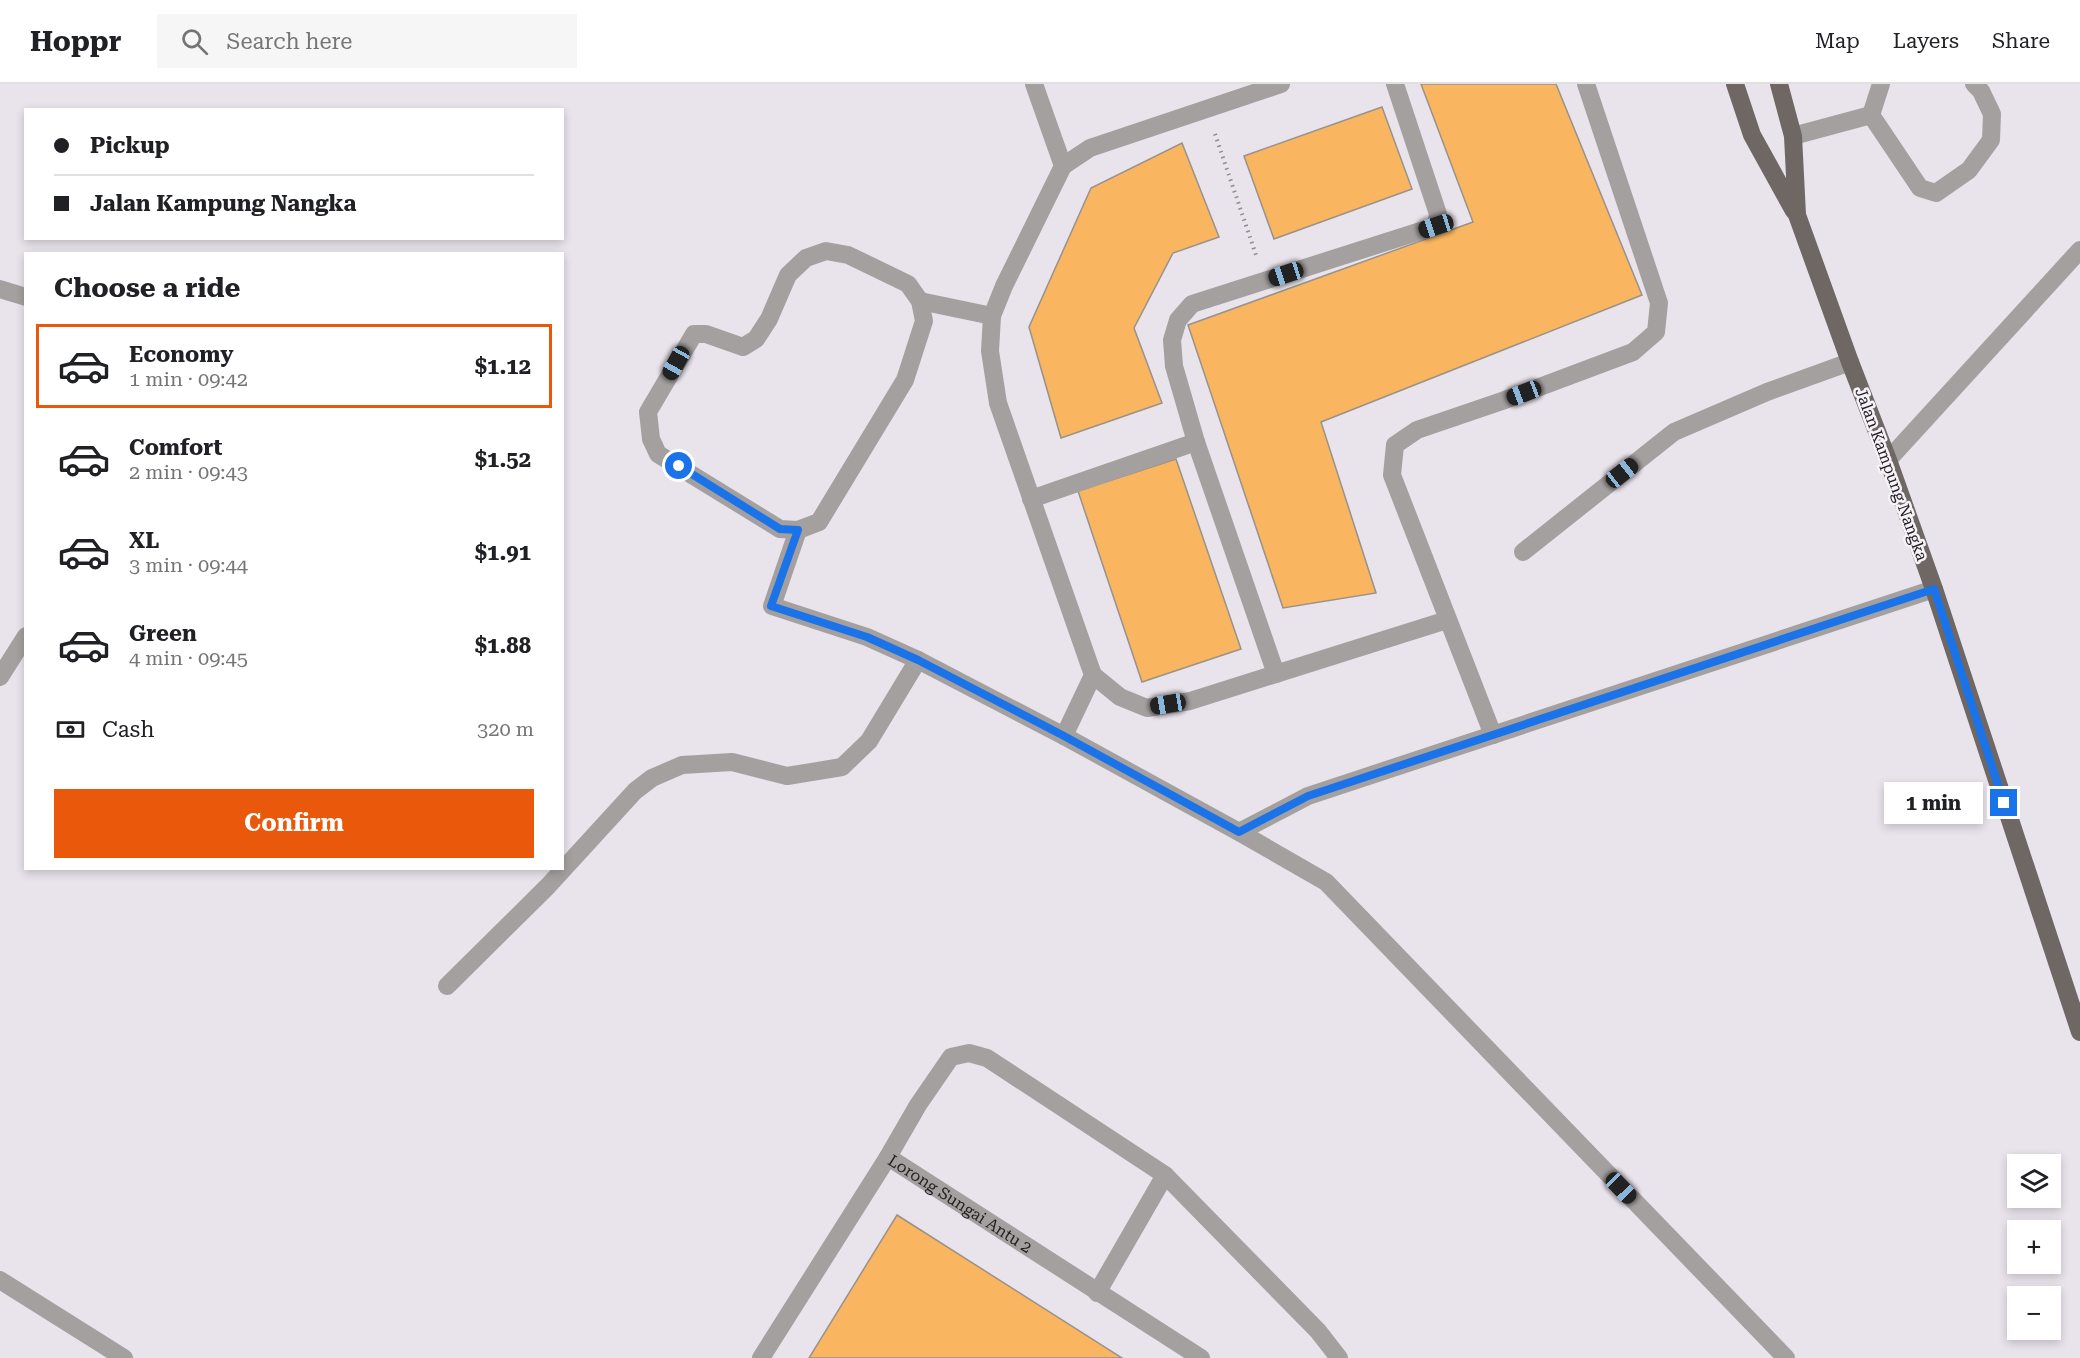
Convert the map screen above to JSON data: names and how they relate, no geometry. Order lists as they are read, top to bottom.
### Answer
{
  "streets": {
    "main road": ["Jalan Kampung Nangka"],
    "street": ["Lorong Sungai Antu 2"]
  },
  "page": {
    "header": "Hoppr",
    "search": "Search here",
    "nav": ["Map", "Layers", "Share"],
    "banner": ["Pickup", "Jalan Kampung Nangka"],
    "heading": "Choose a ride",
    "list": [
      {
        "name": "Economy",
        "note": "1 min · 09:42",
        "value": "$1.12"
      },
      {
        "name": "Comfort",
        "note": "2 min · 09:43",
        "value": "$1.52"
      },
      {
        "name": "XL",
        "note": "3 min · 09:44",
        "value": "$1.91"
      },
      {
        "name": "Green",
        "note": "4 min · 09:45",
        "value": "$1.88"
      }
    ],
    "pay": ["Cash", "320 m"],
    "buttons": "Confirm",
    "bubble": "1 min",
    "map_buttons": ["+", "−"]
  }
}
